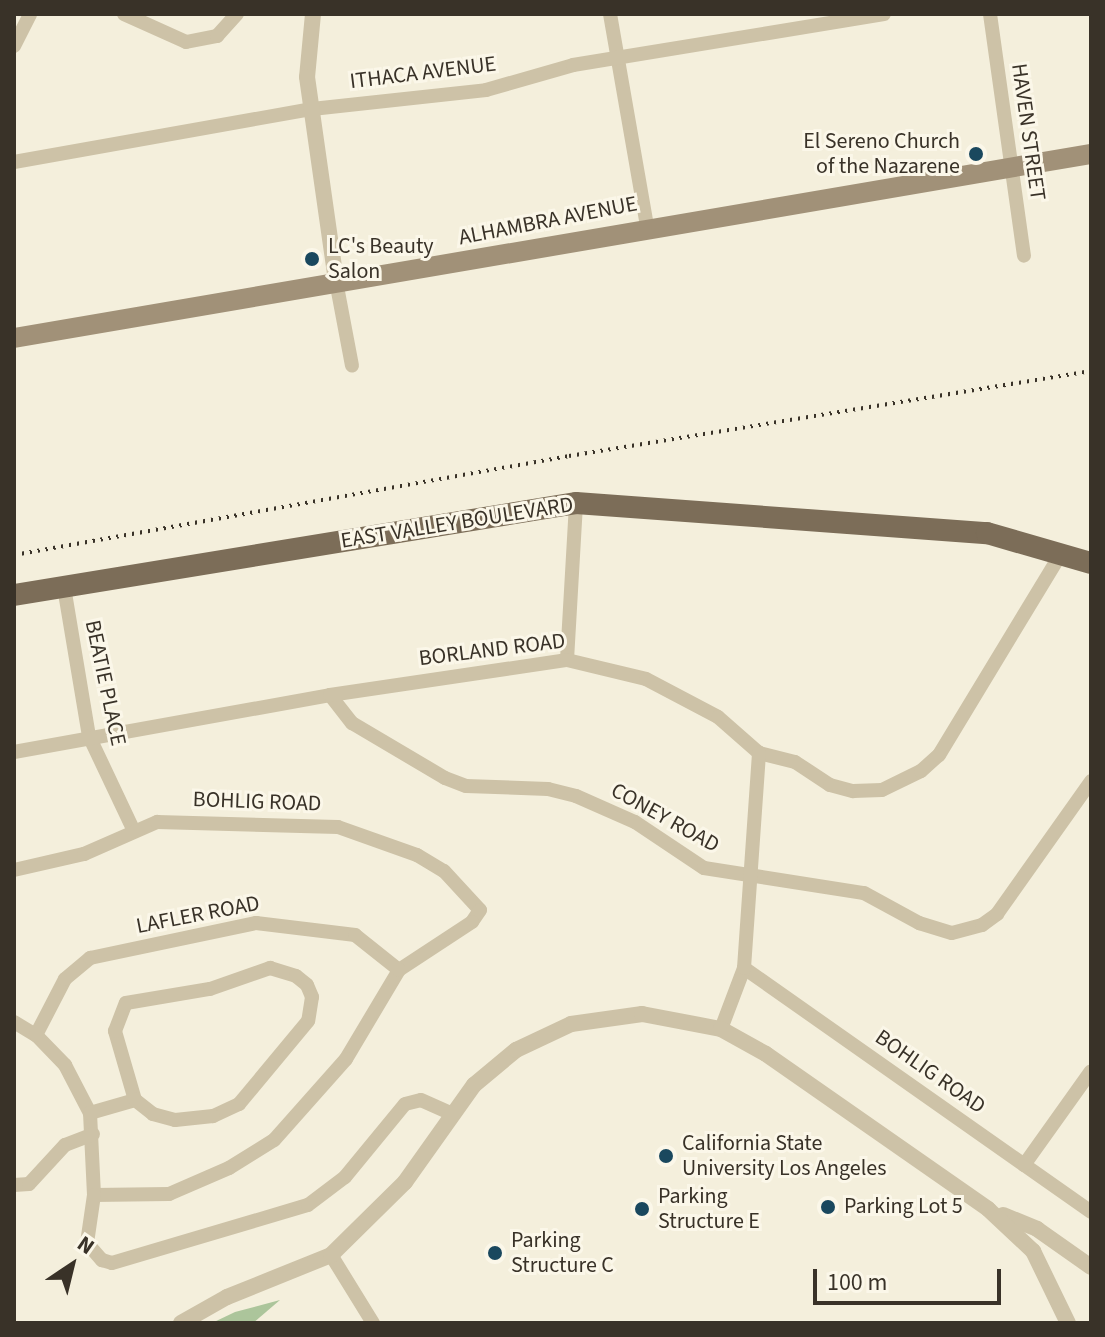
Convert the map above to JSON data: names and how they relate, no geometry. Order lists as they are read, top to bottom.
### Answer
{
  "streets": {
    "main road": ["ALHAMBRA AVENUE", "EAST VALLEY BOULEVARD"],
    "street": [
      "ITHACA AVENUE",
      "HAVEN STREET",
      "BORLAND ROAD",
      "BEATIE PLACE",
      "BOHLIG ROAD",
      "CONEY ROAD",
      "LAFLER ROAD"
    ]
  },
  "crossings": [
    ["HAVEN STREET", "ALHAMBRA AVENUE"],
    ["EAST VALLEY BOULEVARD", "BORLAND ROAD"],
    ["EAST VALLEY BOULEVARD", "BEATIE PLACE"],
    ["BORLAND ROAD", "BEATIE PLACE"],
    ["BORLAND ROAD", "CONEY ROAD"],
    ["BEATIE PLACE", "BOHLIG ROAD"],
    ["BOHLIG ROAD", "LAFLER ROAD"]
  ],
  "places": [
    "El Sereno Church of the Nazarene",
    "LC's Beauty Salon",
    "California State University Los Angeles",
    "Parking Lot 5",
    "Parking Structure E",
    "Parking Structure C"
  ],
  "scale_bar": "100 m",
  "north": "top right"
}
